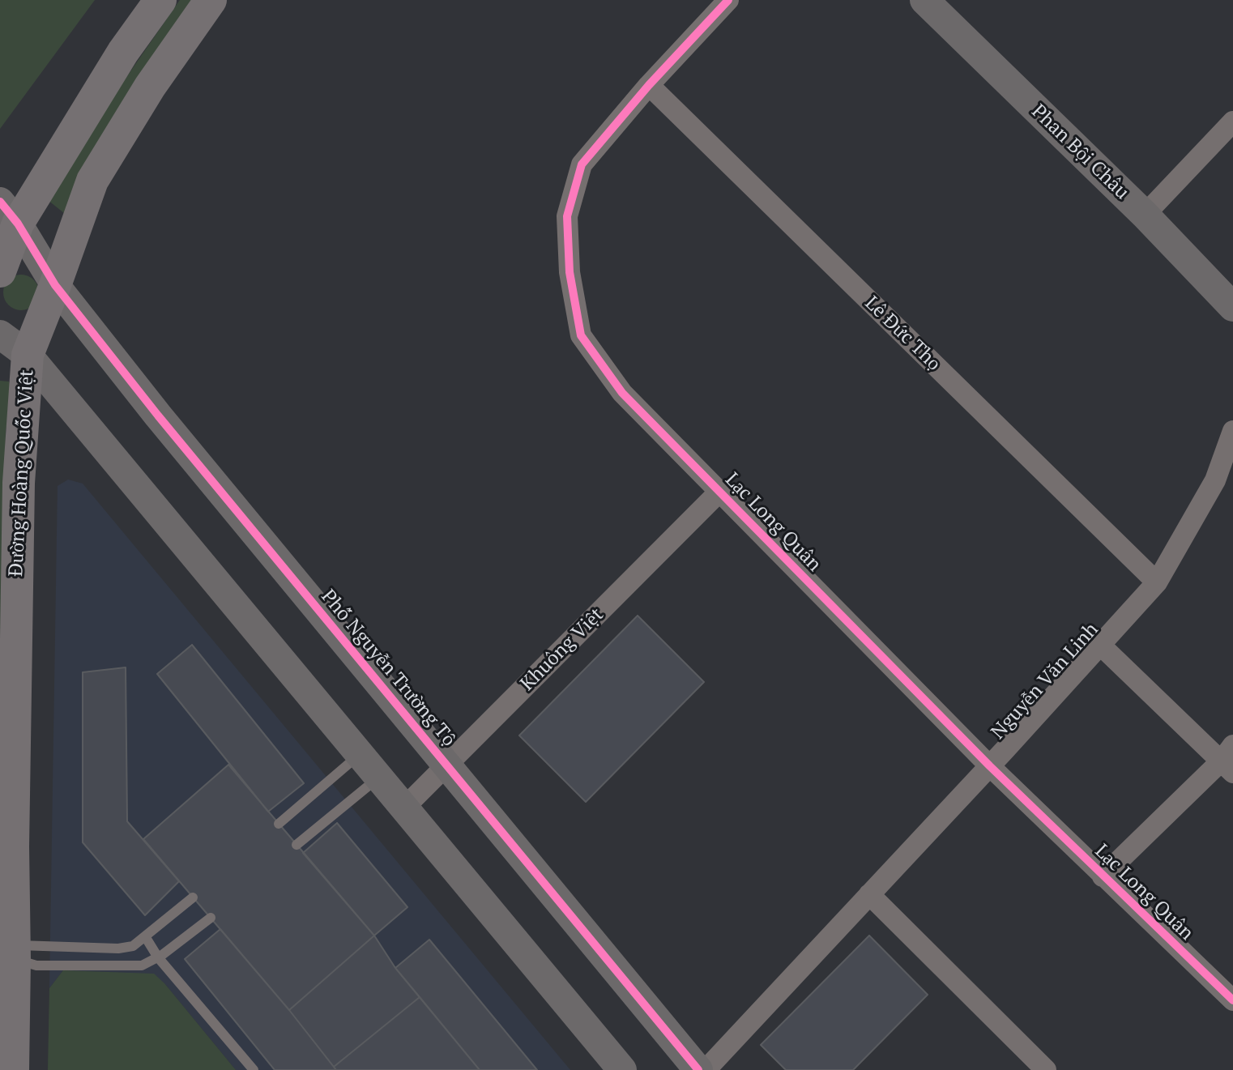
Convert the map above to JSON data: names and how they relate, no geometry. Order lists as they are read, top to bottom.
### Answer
{
  "streets": {
    "main road": ["Đường Hoàng Quốc Việt"],
    "street": [
      "Phan Bội Châu",
      "Lê Đức Thọ",
      "Lạc Long Quân",
      "Khuông Việt",
      "Phố Nguyễn Trường Tộ",
      "Nguyễn Văn Linh"
    ]
  },
  "crossings": [
    ["Lê Đức Thọ", "Lạc Long Quân"],
    ["Lê Đức Thọ", "Nguyễn Văn Linh"],
    ["Đường Hoàng Quốc Việt", "Phố Nguyễn Trường Tộ"],
    ["Lạc Long Quân", "Khuông Việt"],
    ["Lạc Long Quân", "Nguyễn Văn Linh"],
    ["Khuông Việt", "Phố Nguyễn Trường Tộ"]
  ]
}
